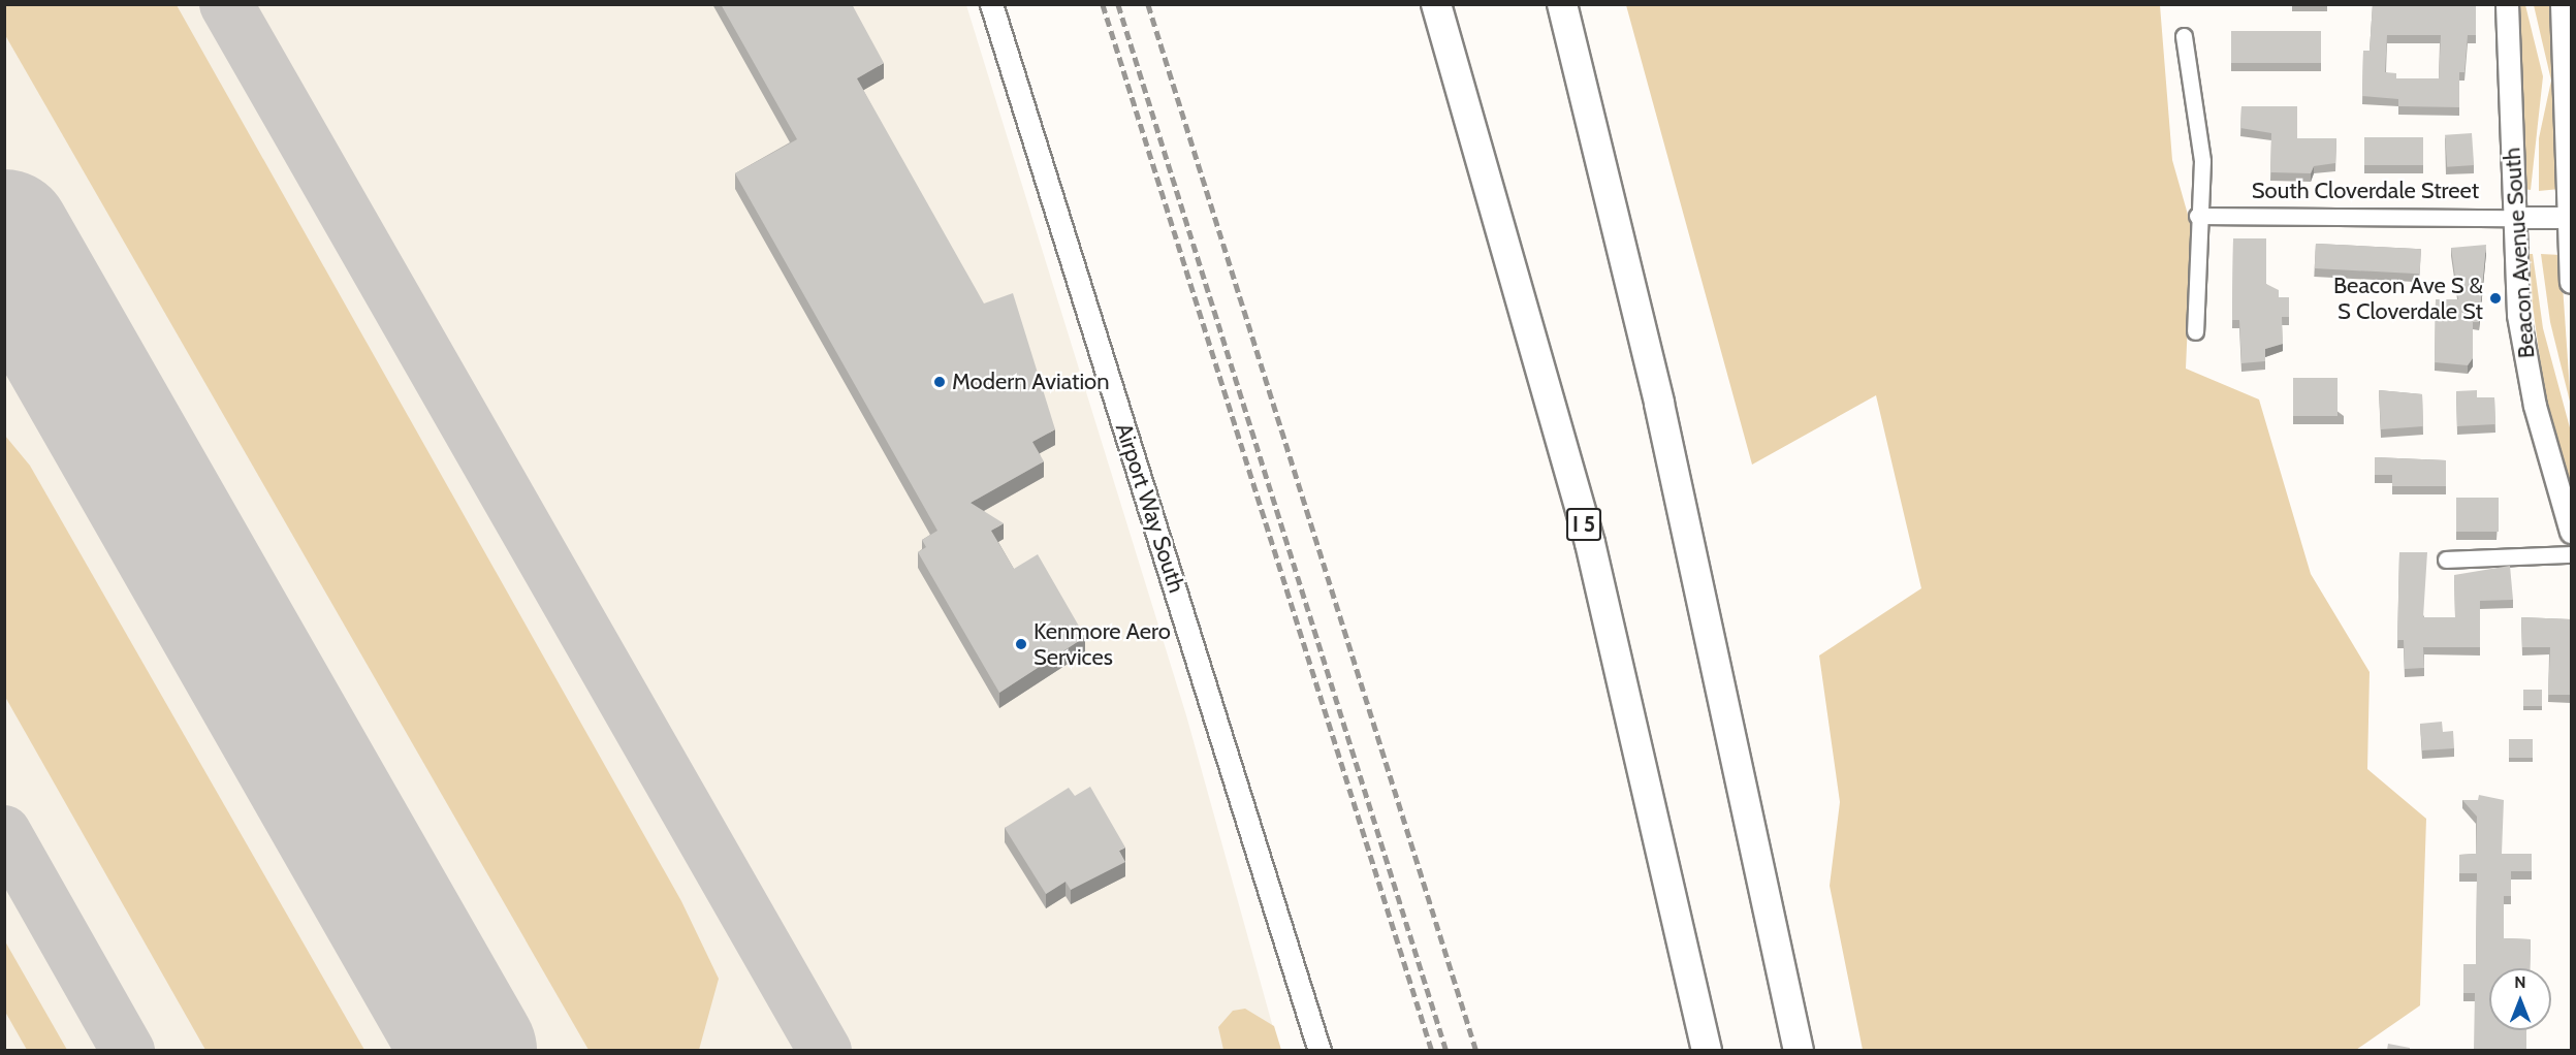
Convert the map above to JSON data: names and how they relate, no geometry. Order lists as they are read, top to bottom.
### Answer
{
  "streets": {
    "highway": ["I 5"],
    "main road": ["Beacon Avenue South", "Airport Way South"],
    "street": ["South Cloverdale Street"]
  },
  "crossings": [
    ["South Cloverdale Street", "Beacon Avenue South"]
  ],
  "places": ["Beacon Ave S & S Cloverdale St", "Modern Aviation", "Kenmore Aero Services"],
  "north": "top"
}
